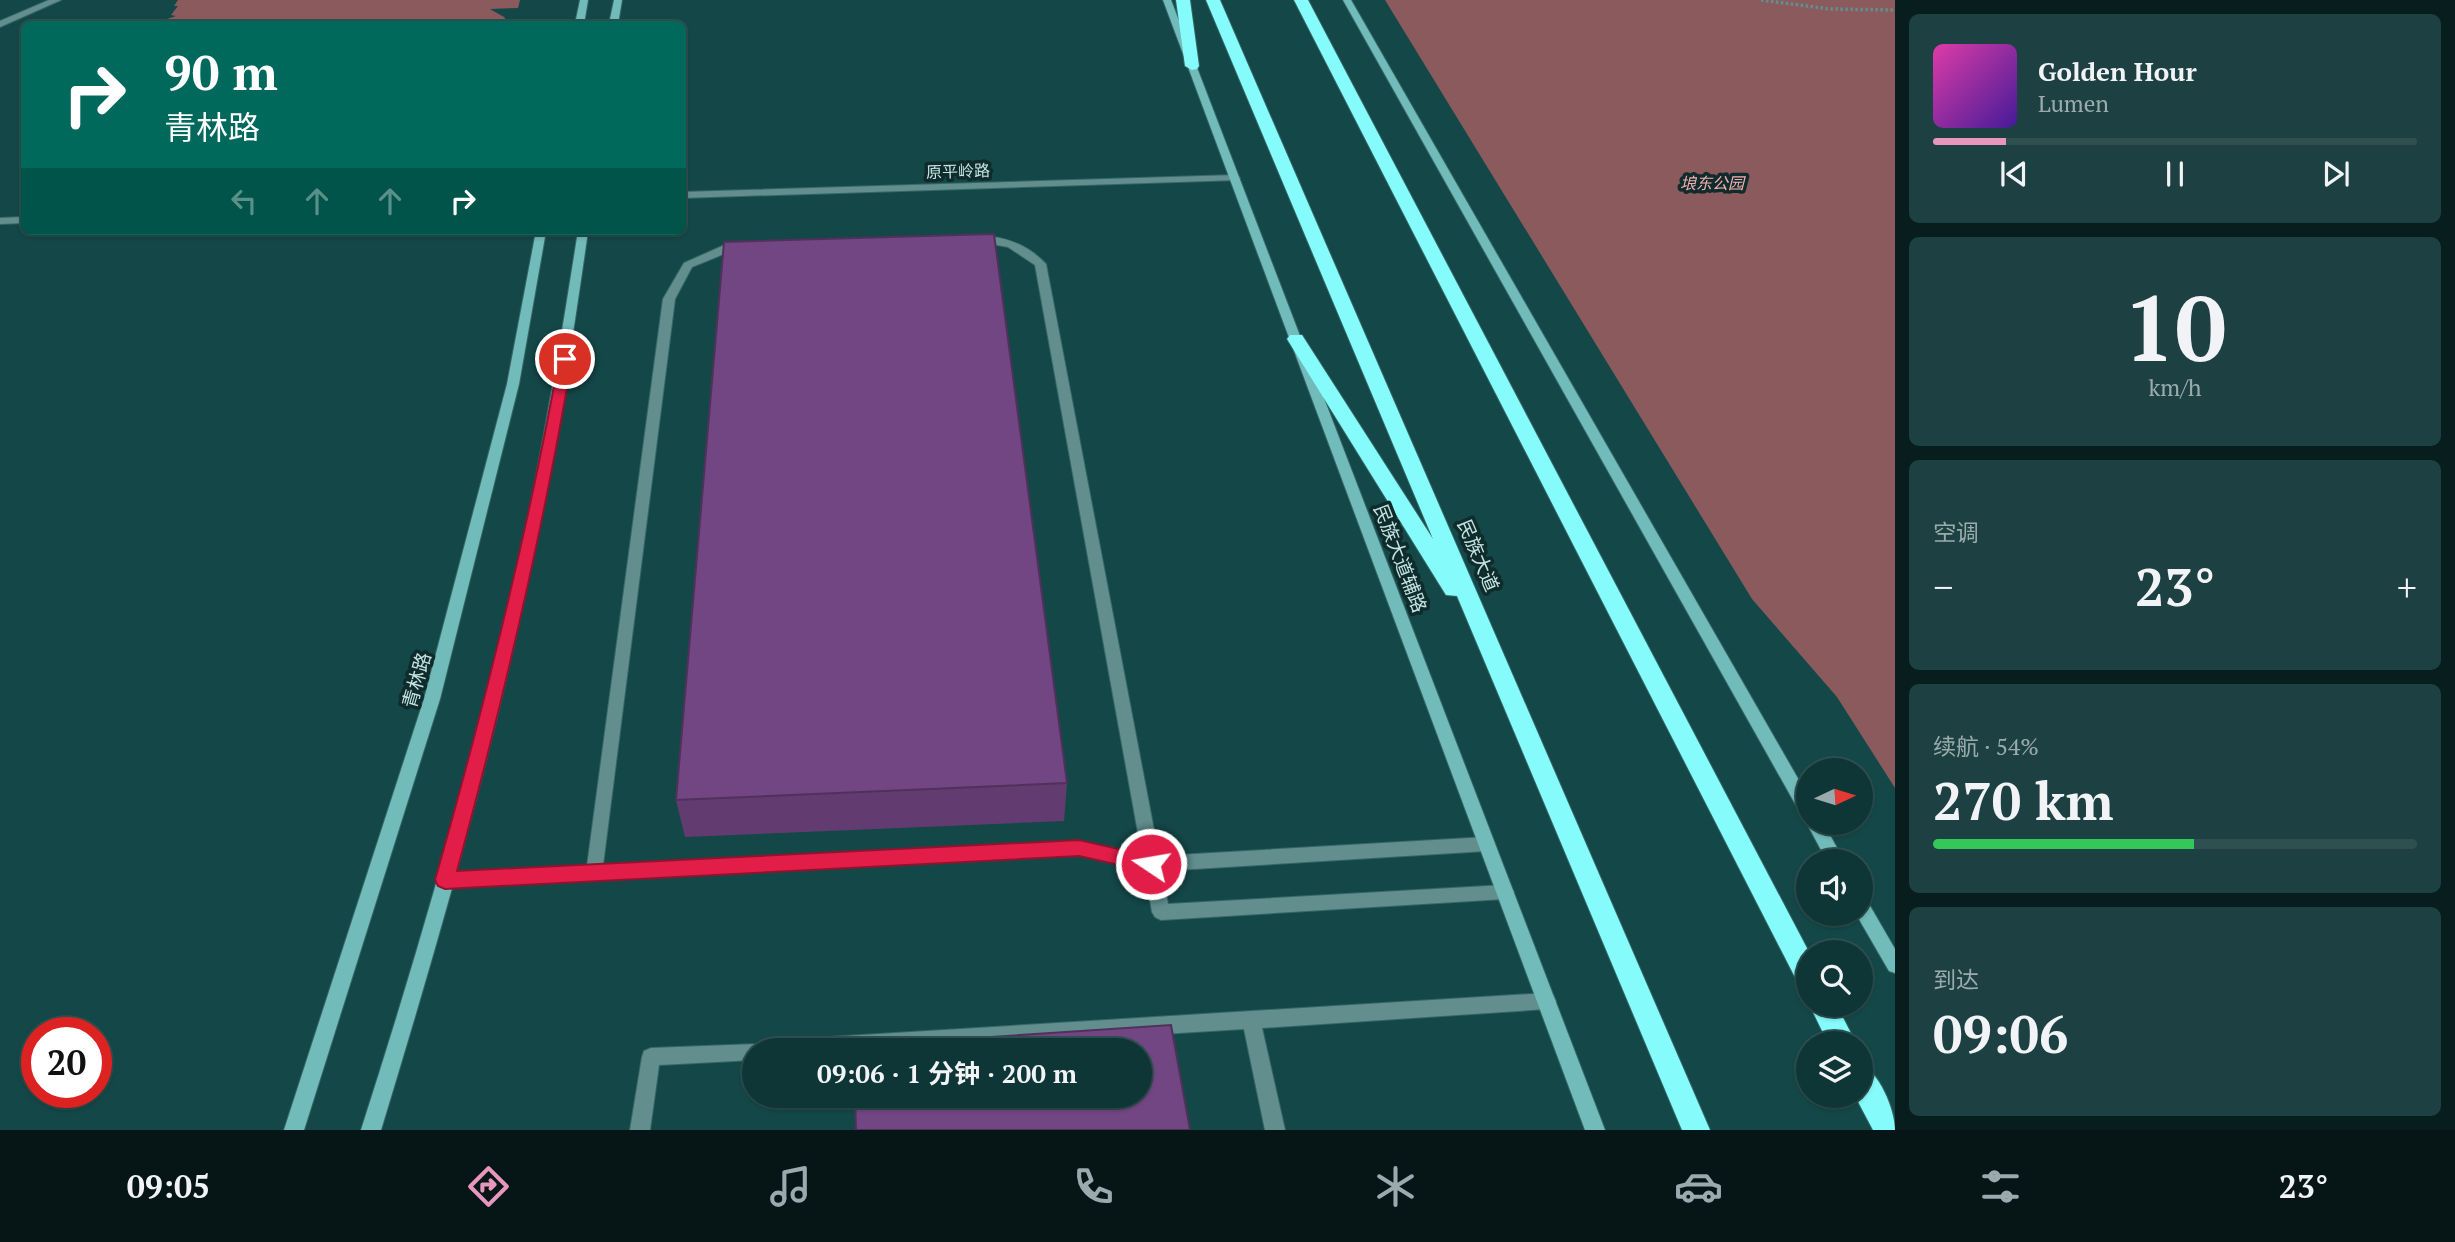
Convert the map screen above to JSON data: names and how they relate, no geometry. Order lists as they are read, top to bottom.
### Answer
{
  "streets": {
    "highway": ["民族大道"],
    "street": ["原平岭路", "民族大道辅路", "青林路"]
  },
  "crossings": [
    ["原平岭路", "民族大道辅路"]
  ],
  "parks": ["埌东公园"],
  "north": "right",
  "page": {
    "turn": ["90 m", "青林路"],
    "song": ["Golden Hour", "Lumen"],
    "tile": [
      ["10", "km/h"],
      "空调",
      ["续航 · 54%", "270 km"],
      ["到达", "09:06"]
    ],
    "heat": ["−", "23°", "+"],
    "limit": "20",
    "trip": "09:06 · 1 分钟 · 200 m",
    "tabs": ["09:05", "23°"]
  }
}
